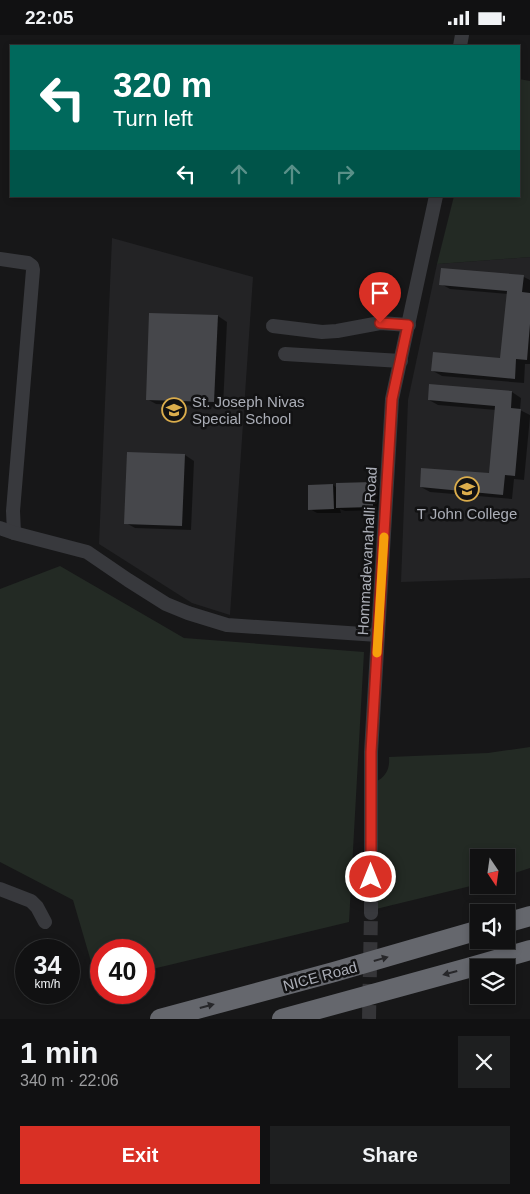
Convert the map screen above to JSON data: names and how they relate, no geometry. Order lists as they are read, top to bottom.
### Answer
{
  "streets": {
    "highway": ["NICE Road"],
    "street": ["Hommadevanahalli Road"]
  },
  "places": {
    "school or university": ["St. Joseph Nivas Special School", "T John College"]
  },
  "north": "bottom",
  "page": {
    "status": "22:05",
    "turn": ["320 m", "Turn left"],
    "speed": "34 km/h",
    "limit": "40",
    "heading": ["1 min", "340 m · 22:06"],
    "buttons": ["Exit", "Share"]
  }
}
